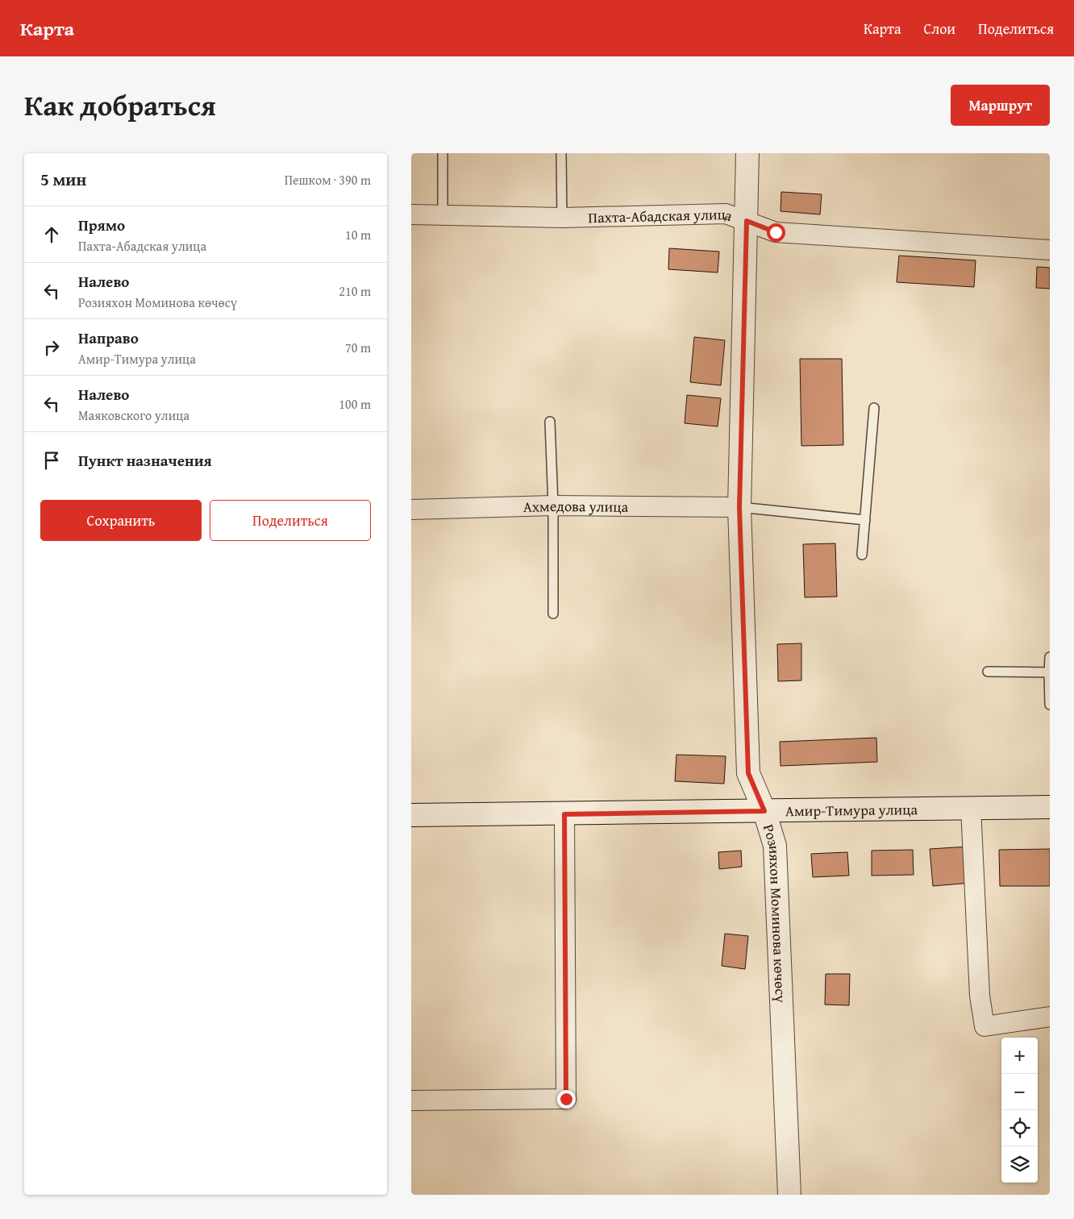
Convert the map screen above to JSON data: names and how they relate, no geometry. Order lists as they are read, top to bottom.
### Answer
{
  "streets": {
    "street": [
      "Пахта-Абадская улица",
      "Ахмедова улица",
      "Амир-Тимура улица",
      "Розияхон Моминова көчөсү"
    ]
  },
  "crossings": [
    ["Пахта-Абадская улица", "Розияхон Моминова көчөсү"],
    ["Ахмедова улица", "Розияхон Моминова көчөсү"],
    ["Амир-Тимура улица", "Розияхон Моминова көчөсү"]
  ],
  "page": {
    "header": "Карта",
    "nav": ["Карта", "Слои", "Поделиться"],
    "title": "Как добраться",
    "buttons": [
      "Маршрут",
      ["Сохранить", "Поделиться"]
    ],
    "heading": ["5 мин", "Пешком · 390 m"],
    "list": [
      ["Прямо", "Пахта-Абадская улица", "10 m"],
      ["Налево", "Розияхон Моминова көчөсү", "210 m"],
      ["Направо", "Амир-Тимура улица", "70 m"],
      ["Налево", "Маяковского улица", "100 m"],
      "Пункт назначения"
    ],
    "map_buttons": ["+", "−"]
  }
}
